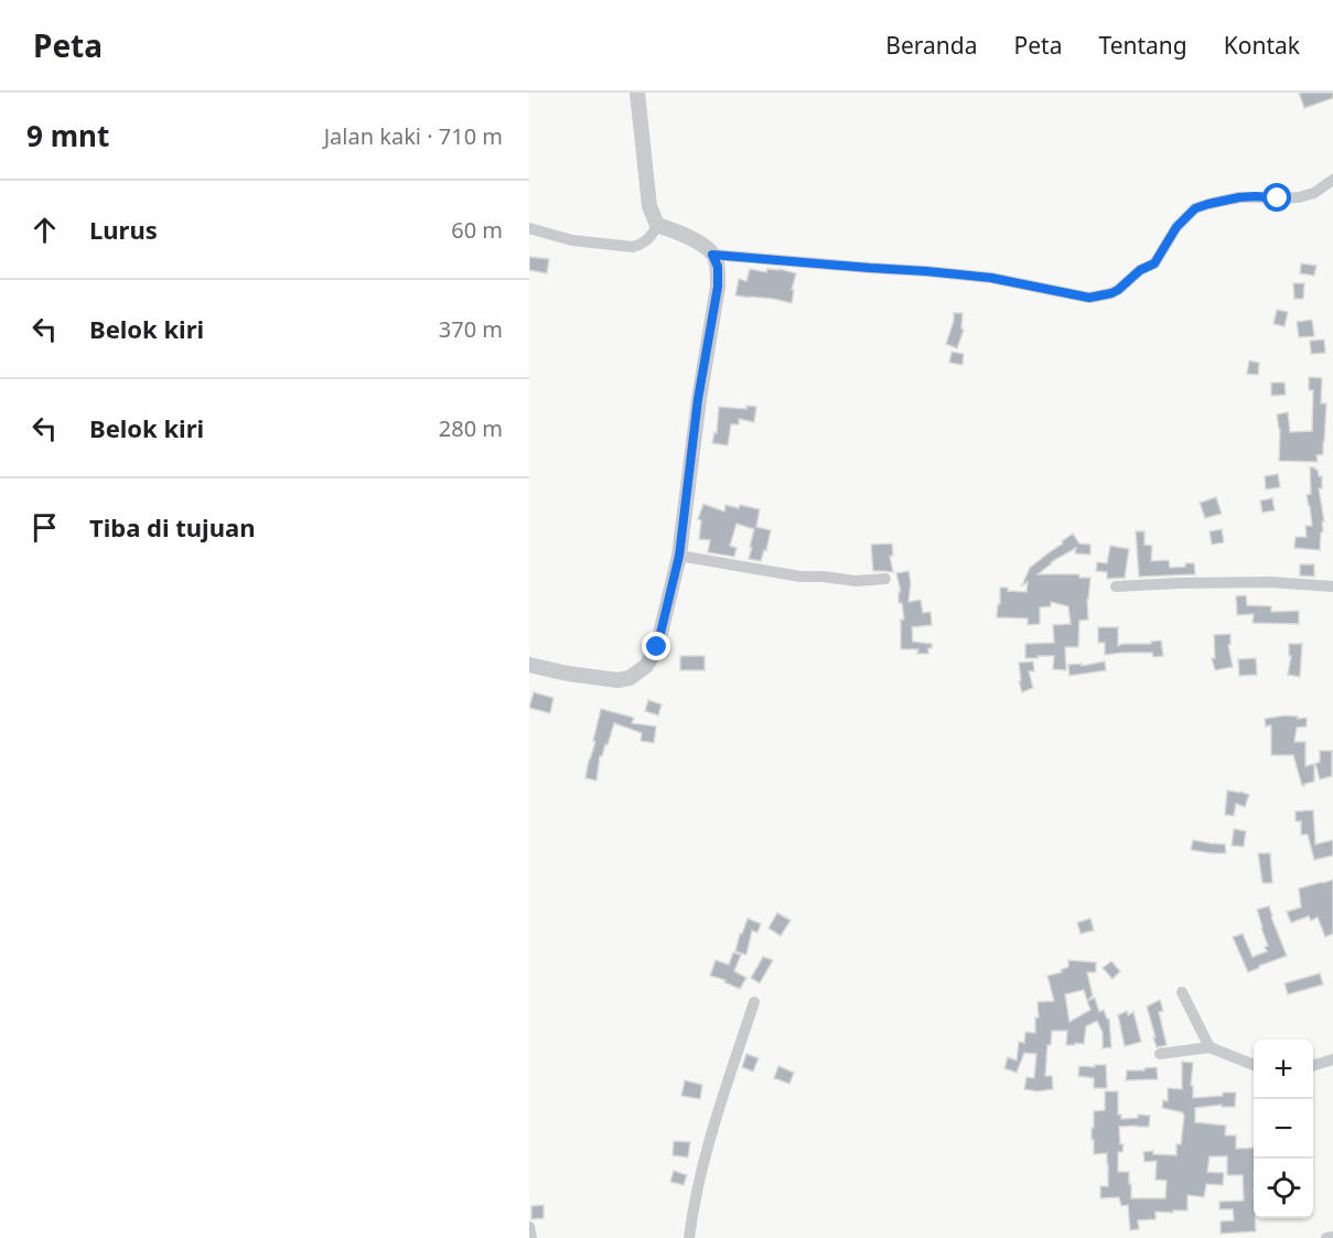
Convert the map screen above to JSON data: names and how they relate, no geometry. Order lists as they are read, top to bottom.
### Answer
{
  "page": {
    "header": "Peta",
    "nav": [
      "Beranda",
      "Peta",
      "Tentang",
      "Kontak"
    ],
    "heading": ["9 mnt", "Jalan kaki · 710 m"],
    "list": [
      ["Lurus", "60 m"],
      ["Belok kiri", "370 m"],
      ["Belok kiri", "280 m"],
      "Tiba di tujuan"
    ],
    "map_buttons": ["+", "−"]
  }
}
